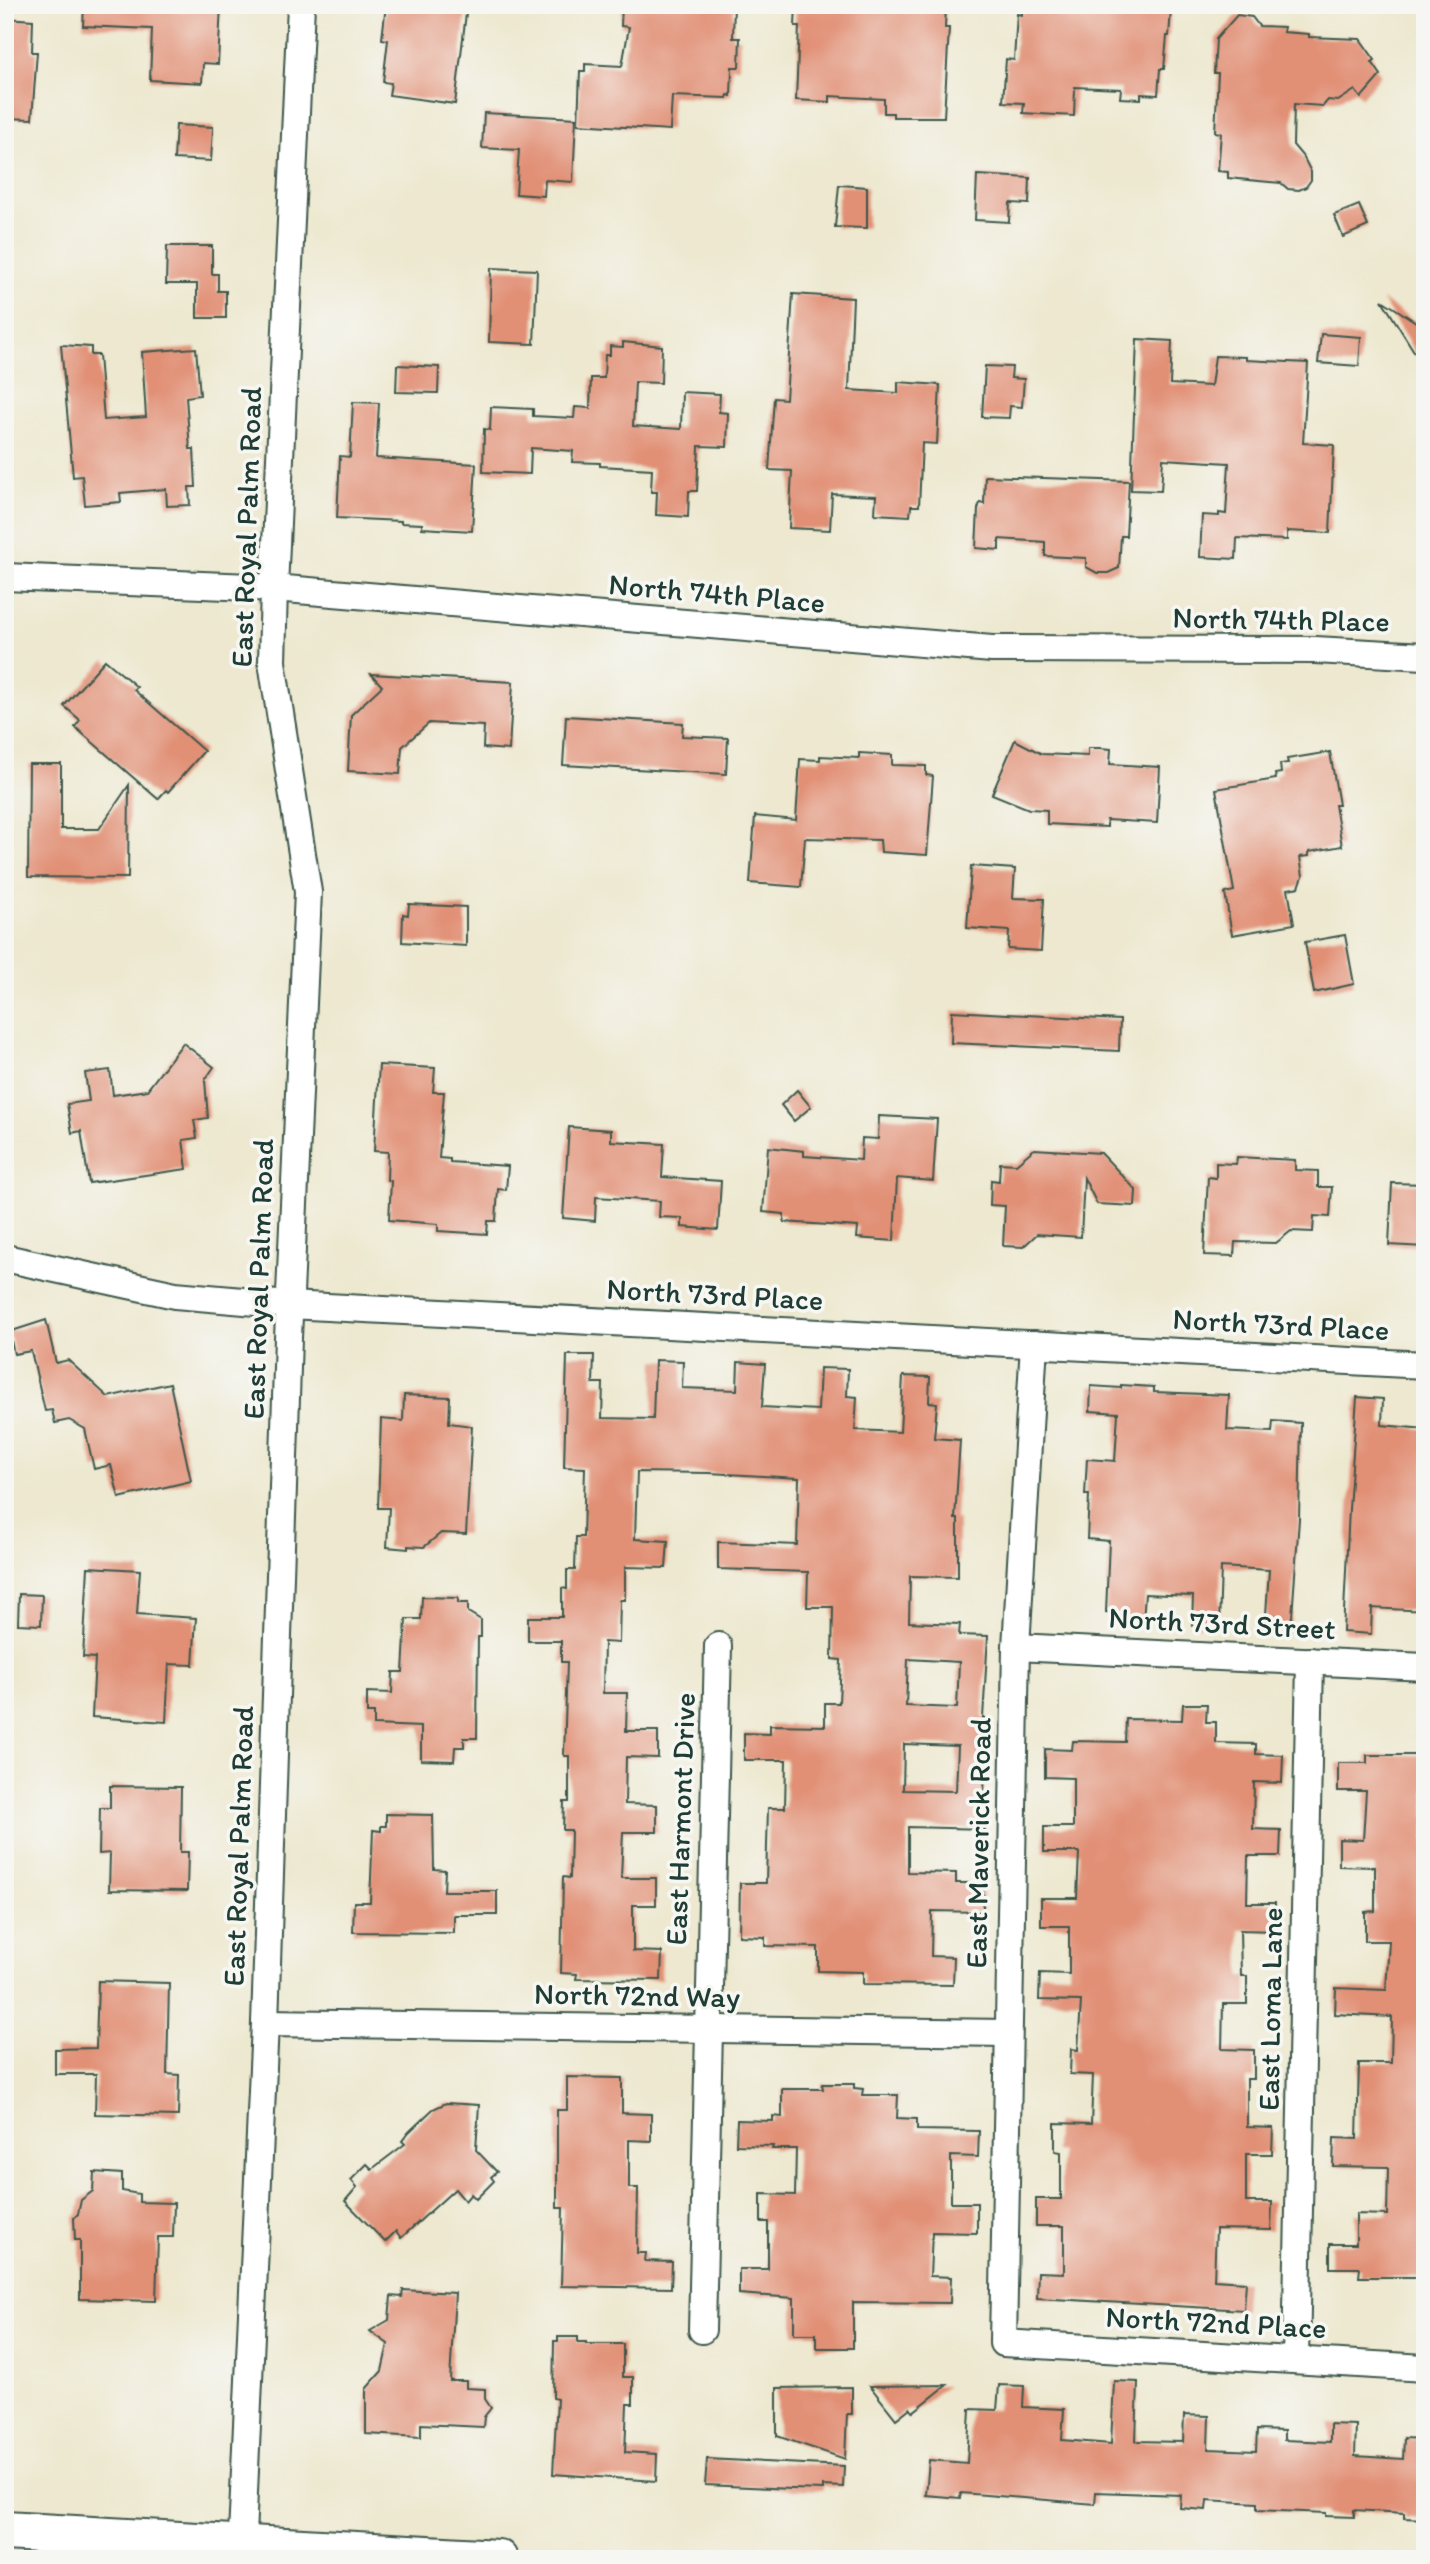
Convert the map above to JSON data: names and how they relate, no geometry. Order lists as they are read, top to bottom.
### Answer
{
  "streets": {
    "street": [
      "East Royal Palm Road",
      "North 74th Place",
      "North 73rd Place",
      "North 73rd Street",
      "East Harmont Drive",
      "East Maverick Road",
      "North 72nd Way",
      "East Loma Lane",
      "North 72nd Place"
    ]
  },
  "crossings": [
    ["East Royal Palm Road", "North 74th Place"],
    ["East Royal Palm Road", "North 73rd Place"],
    ["East Royal Palm Road", "North 72nd Way"],
    ["North 73rd Place", "East Maverick Road"],
    ["North 73rd Street", "East Maverick Road"],
    ["North 73rd Street", "East Loma Lane"],
    ["East Harmont Drive", "North 72nd Way"],
    ["East Maverick Road", "North 72nd Way"],
    ["East Maverick Road", "North 72nd Place"],
    ["East Loma Lane", "North 72nd Place"]
  ]
}
